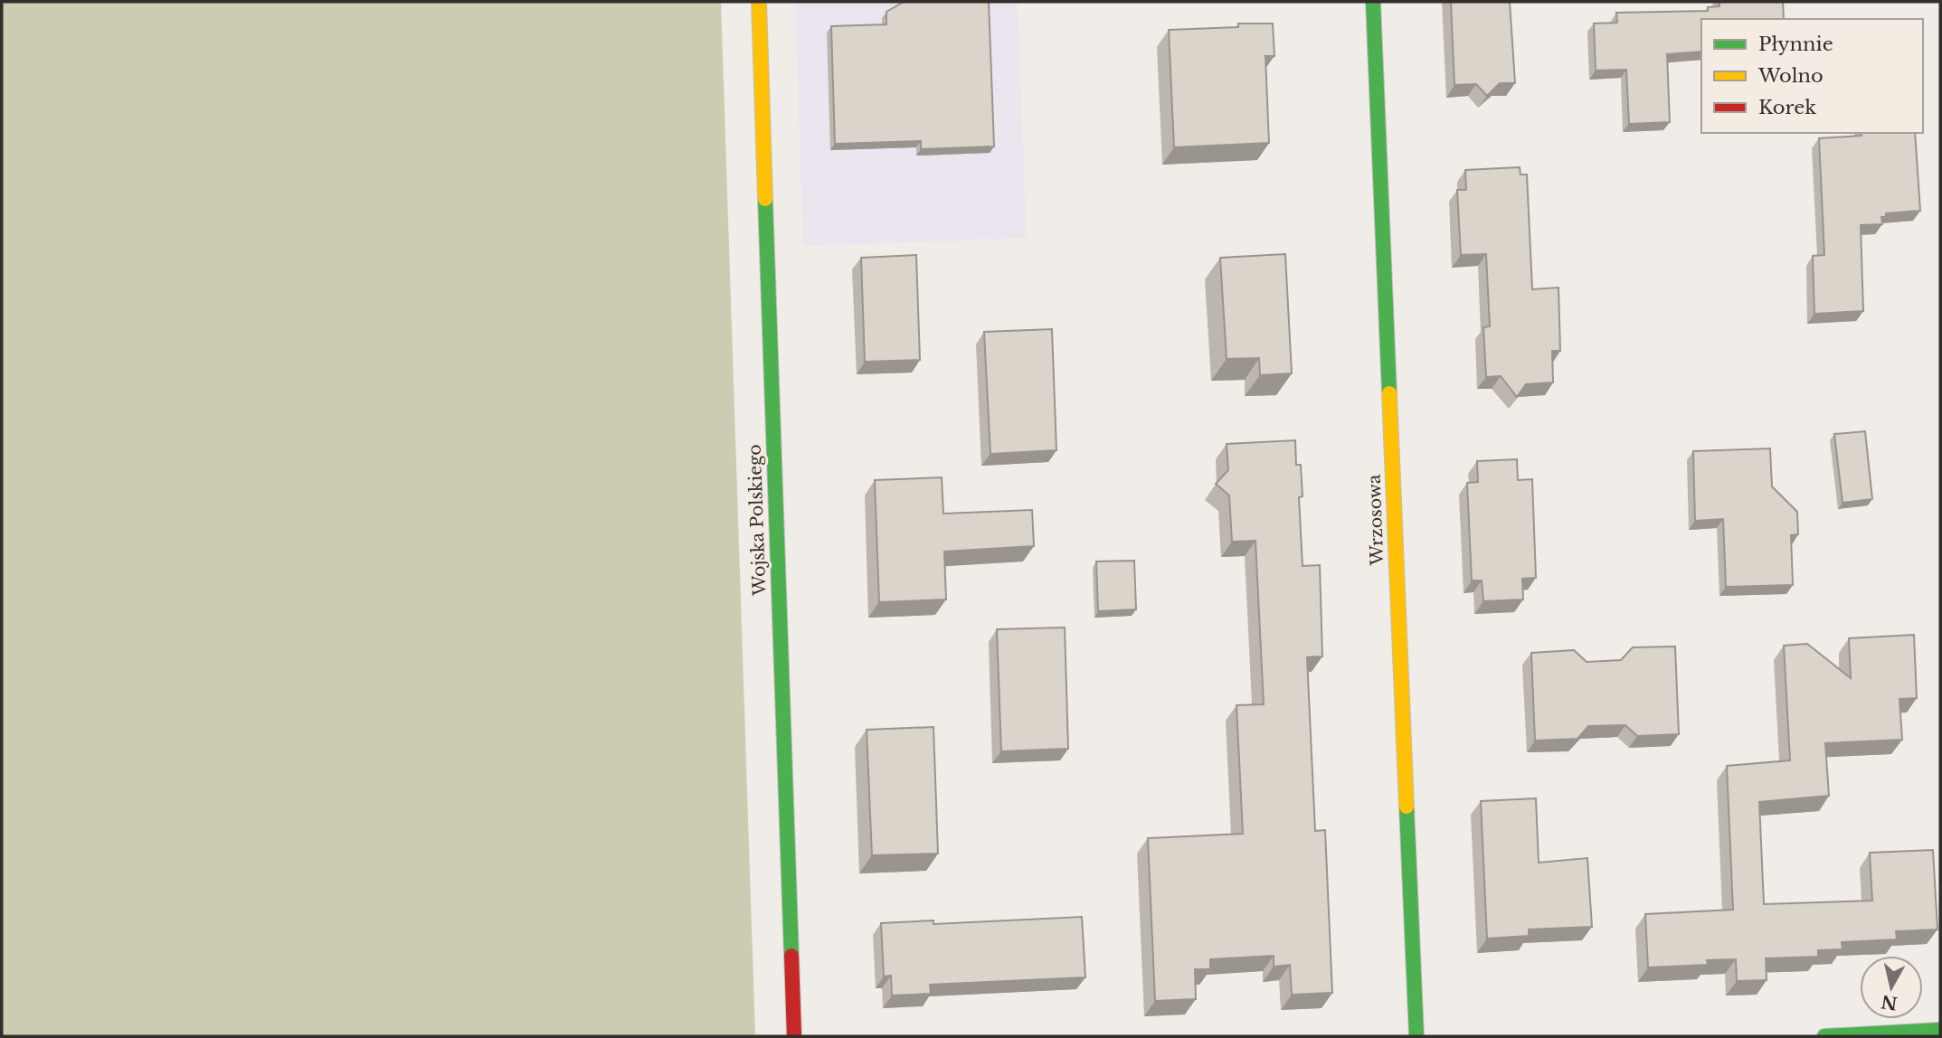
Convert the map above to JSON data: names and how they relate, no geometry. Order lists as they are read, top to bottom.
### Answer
{
  "streets": {
    "street": ["Wojska Polskiego", "Wrzosowa"]
  },
  "legend": ["Płynnie", "Wolno", "Korek"],
  "north": "bottom"
}
